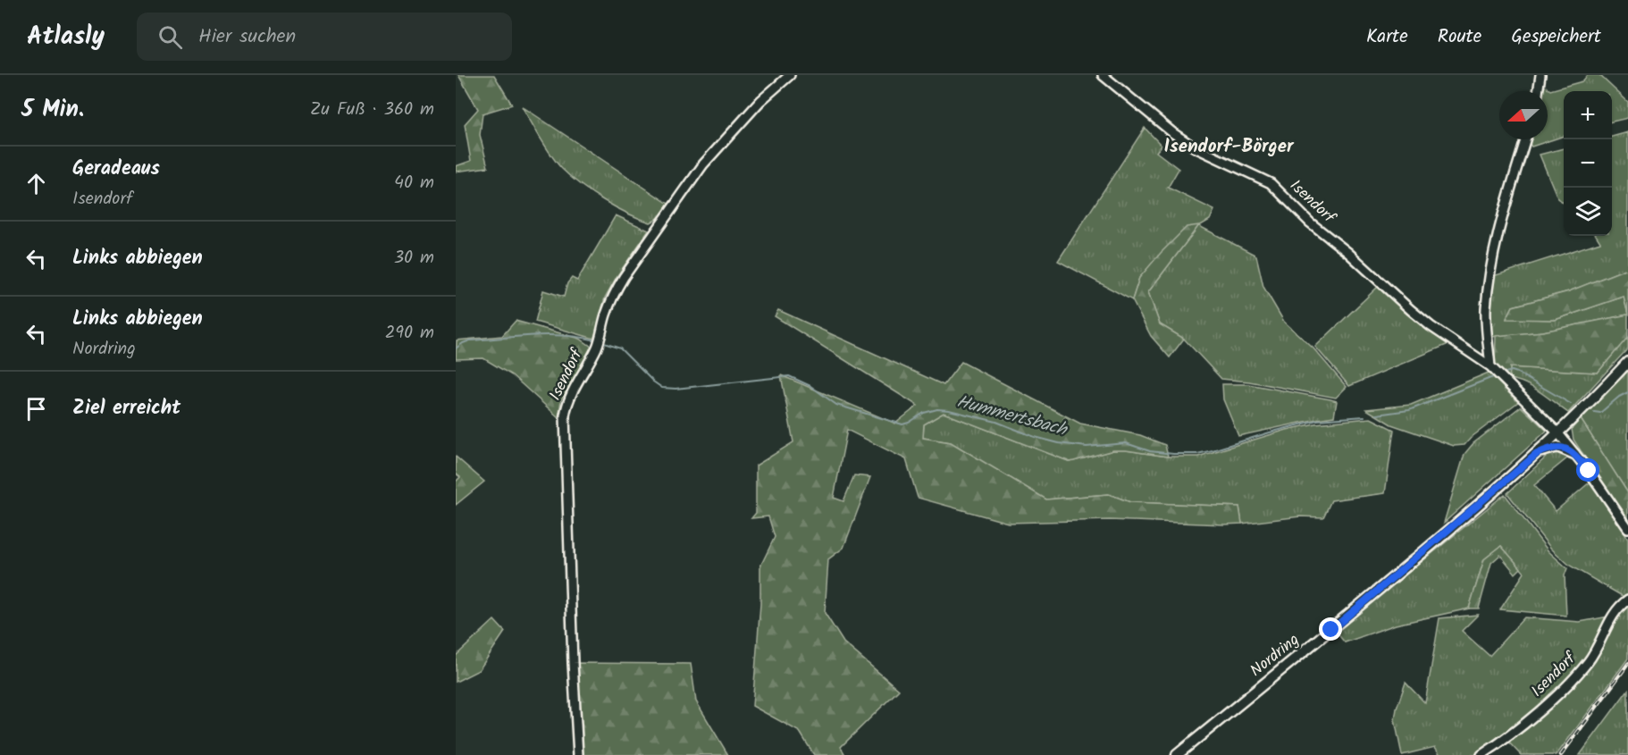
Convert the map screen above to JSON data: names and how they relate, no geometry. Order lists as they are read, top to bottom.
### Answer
{
  "streets": {
    "main road": ["Nordring"],
    "street": ["Isendorf"]
  },
  "crossings": [
    ["Isendorf", "Nordring"]
  ],
  "districts": ["Isendorf-Börger"],
  "water": ["Hummertsbach"],
  "north": "left",
  "page": {
    "header": "Atlasly",
    "search": "Hier suchen",
    "nav": ["Karte", "Route", "Gespeichert"],
    "heading": ["5 Min.", "Zu Fuß · 360 m"],
    "map_buttons": ["+", "−"],
    "list": [
      ["Geradeaus", "Isendorf", "40 m"],
      ["Links abbiegen", "30 m"],
      ["Links abbiegen", "Nordring", "290 m"],
      "Ziel erreicht"
    ]
  }
}
